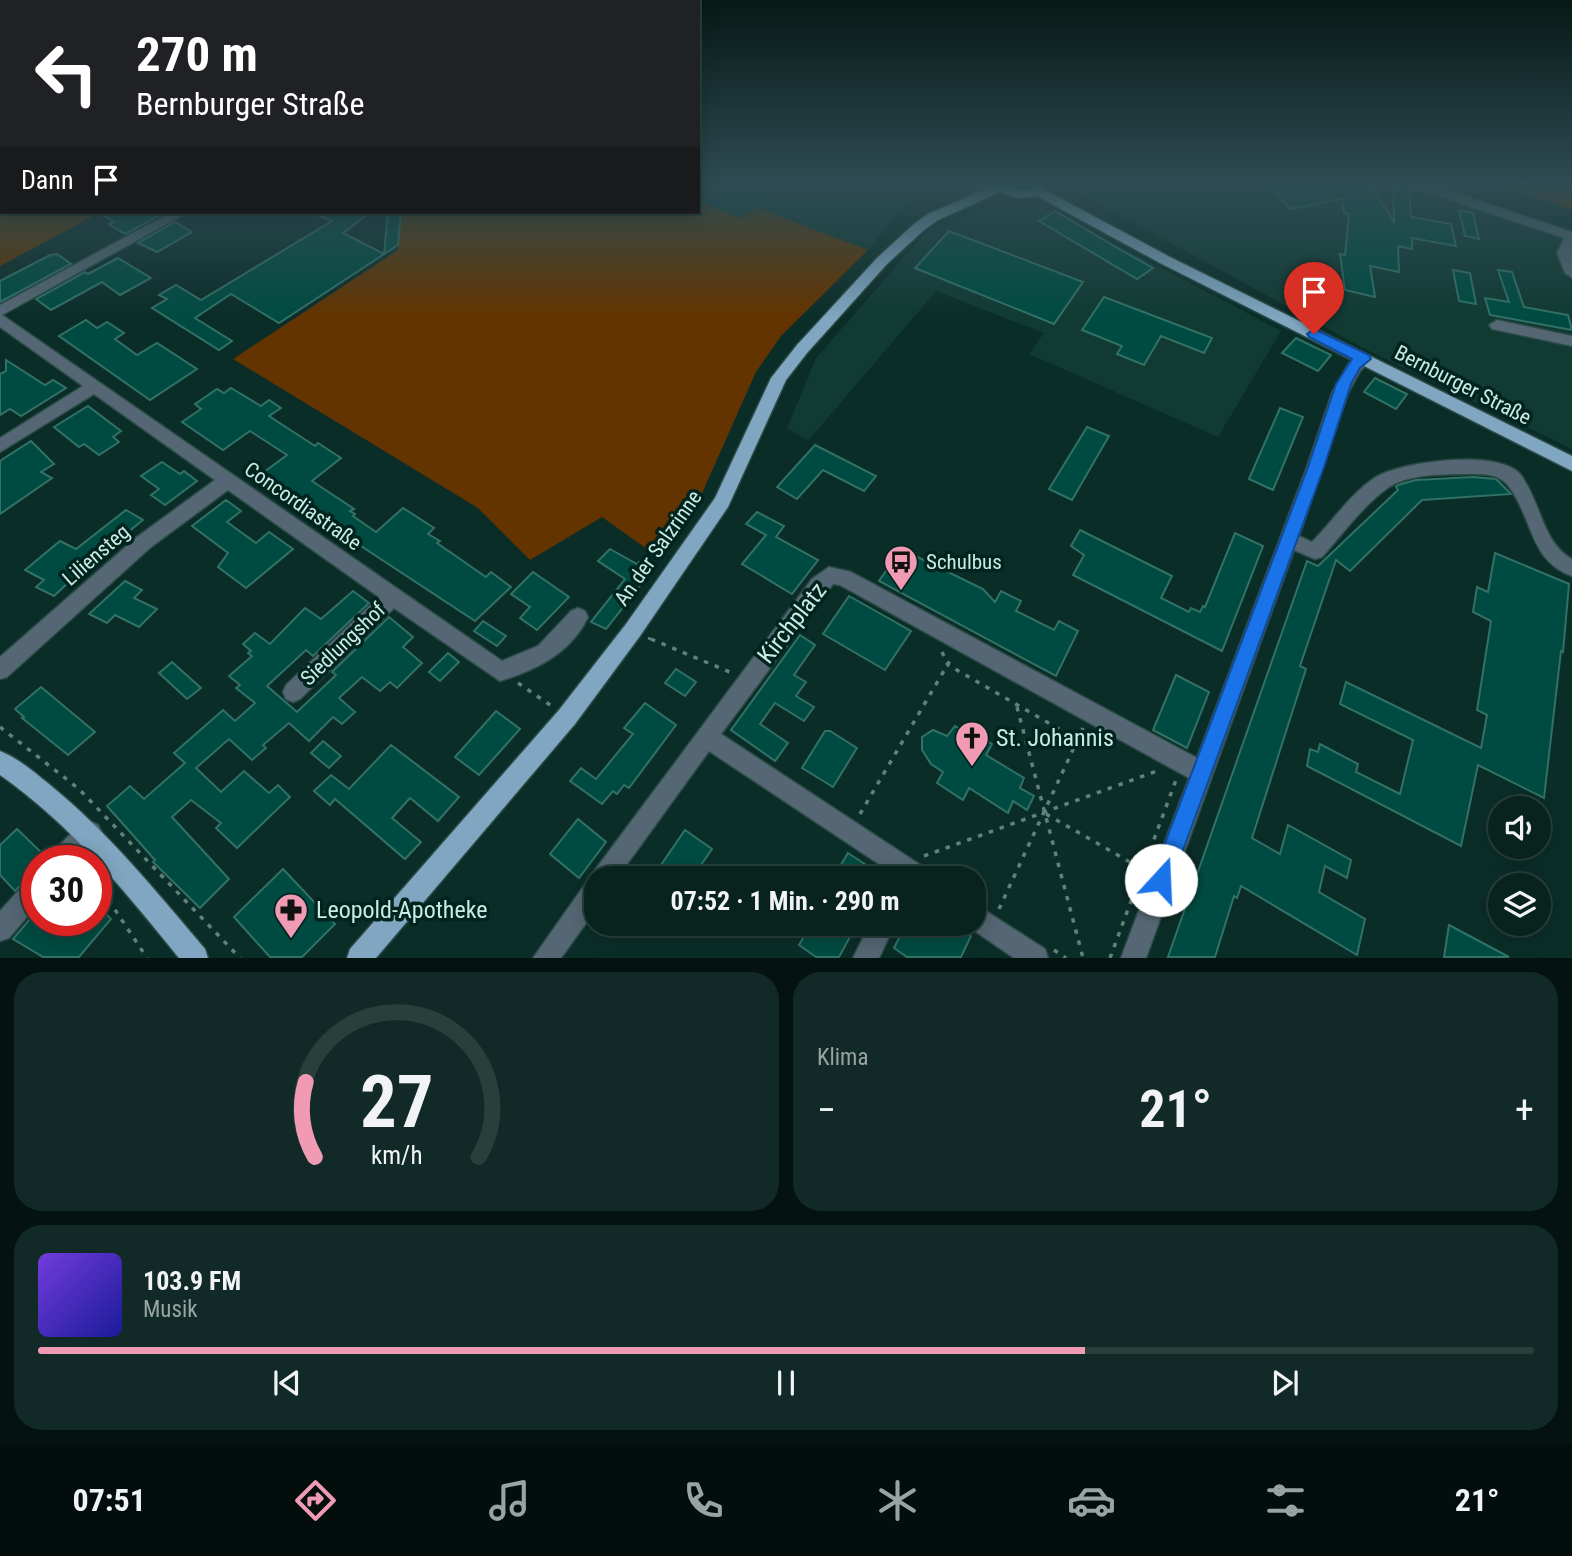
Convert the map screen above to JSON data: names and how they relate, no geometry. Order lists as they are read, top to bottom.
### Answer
{
  "streets": {
    "main road": ["Bernburger Straße", "An der Salzrinne"],
    "street": [
      "Concordiastraße",
      "Liliensteg",
      "Kirchplatz",
      "Siedlungshof"
    ]
  },
  "crossings": [
    ["Concordiastraße", "Liliensteg"],
    ["Concordiastraße", "Siedlungshof"]
  ],
  "places": {
    "bus stop": ["Schulbus"],
    "church": ["St. Johannis"],
    "pharmacy": ["Leopold-Apotheke"]
  },
  "page": {
    "turn": ["270 m", "Bernburger Straße"],
    "then": "Dann",
    "limit": "30",
    "trip": "07:52 · 1 Min. · 290 m",
    "tile": "Klima",
    "heat": ["−", "21°", "+"],
    "song": ["103.9 FM", "Musik"],
    "tabs": ["07:51", "21°"],
    "gauge": ["27", "km/h"]
  }
}
